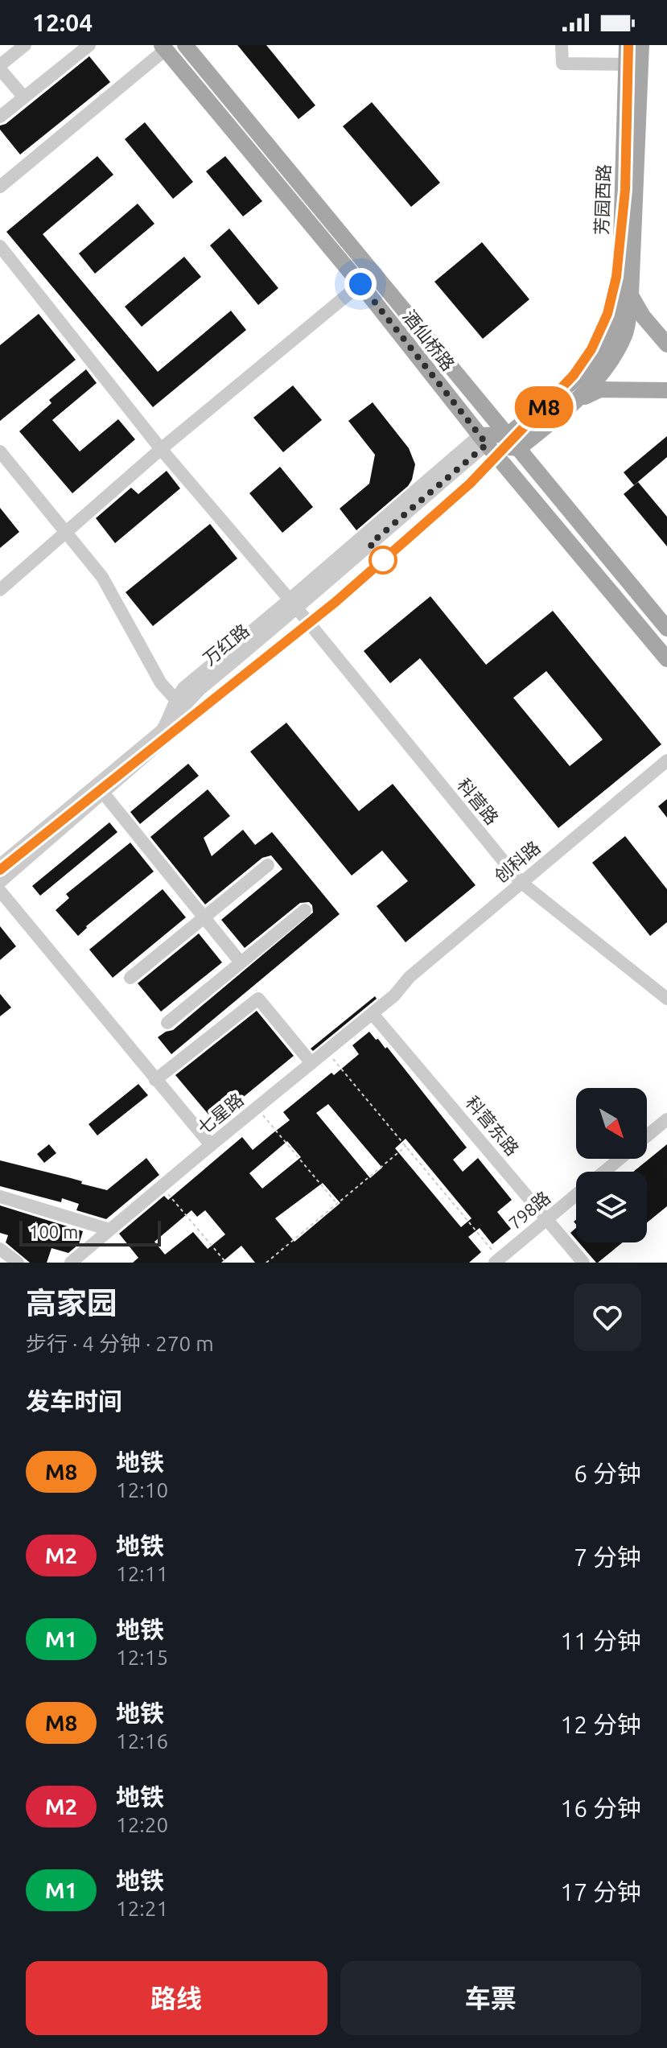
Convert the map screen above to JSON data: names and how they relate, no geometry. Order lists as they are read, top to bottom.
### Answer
{
  "streets": {
    "main road": ["芳园西路", "酒仙桥路"],
    "street": [
      "万红路",
      "科营路",
      "创科路",
      "七星路",
      "科营东路",
      "798路"
    ]
  },
  "crossings": [
    ["芳园西路", "酒仙桥路"],
    ["酒仙桥路", "万红路"],
    ["万红路", "科营路"],
    ["科营路", "创科路"],
    ["创科路", "七星路"],
    ["七星路", "科营东路"],
    ["科营东路", "798路"]
  ],
  "lines": ["metro line M8"],
  "scale_bar": "100 m",
  "north": "bottom right",
  "page": {
    "status": "12:04",
    "on_map": "M8",
    "scale": "100 m",
    "heading": [
      ["高家园", "步行 · 4 分钟 · 270 m"],
      "发车时间"
    ],
    "list": [
      {
        "mark": "M8",
        "name": "地铁",
        "note": "12:10",
        "value": "6 分钟"
      },
      {
        "mark": "M2",
        "name": "地铁",
        "note": "12:11",
        "value": "7 分钟"
      },
      {
        "mark": "M1",
        "name": "地铁",
        "note": "12:15",
        "value": "11 分钟"
      },
      {
        "mark": "M8",
        "name": "地铁",
        "note": "12:16",
        "value": "12 分钟"
      },
      {
        "mark": "M2",
        "name": "地铁",
        "note": "12:20",
        "value": "16 分钟"
      },
      {
        "mark": "M1",
        "name": "地铁",
        "note": "12:21",
        "value": "17 分钟"
      }
    ],
    "buttons": ["路线", "车票"]
  }
}
